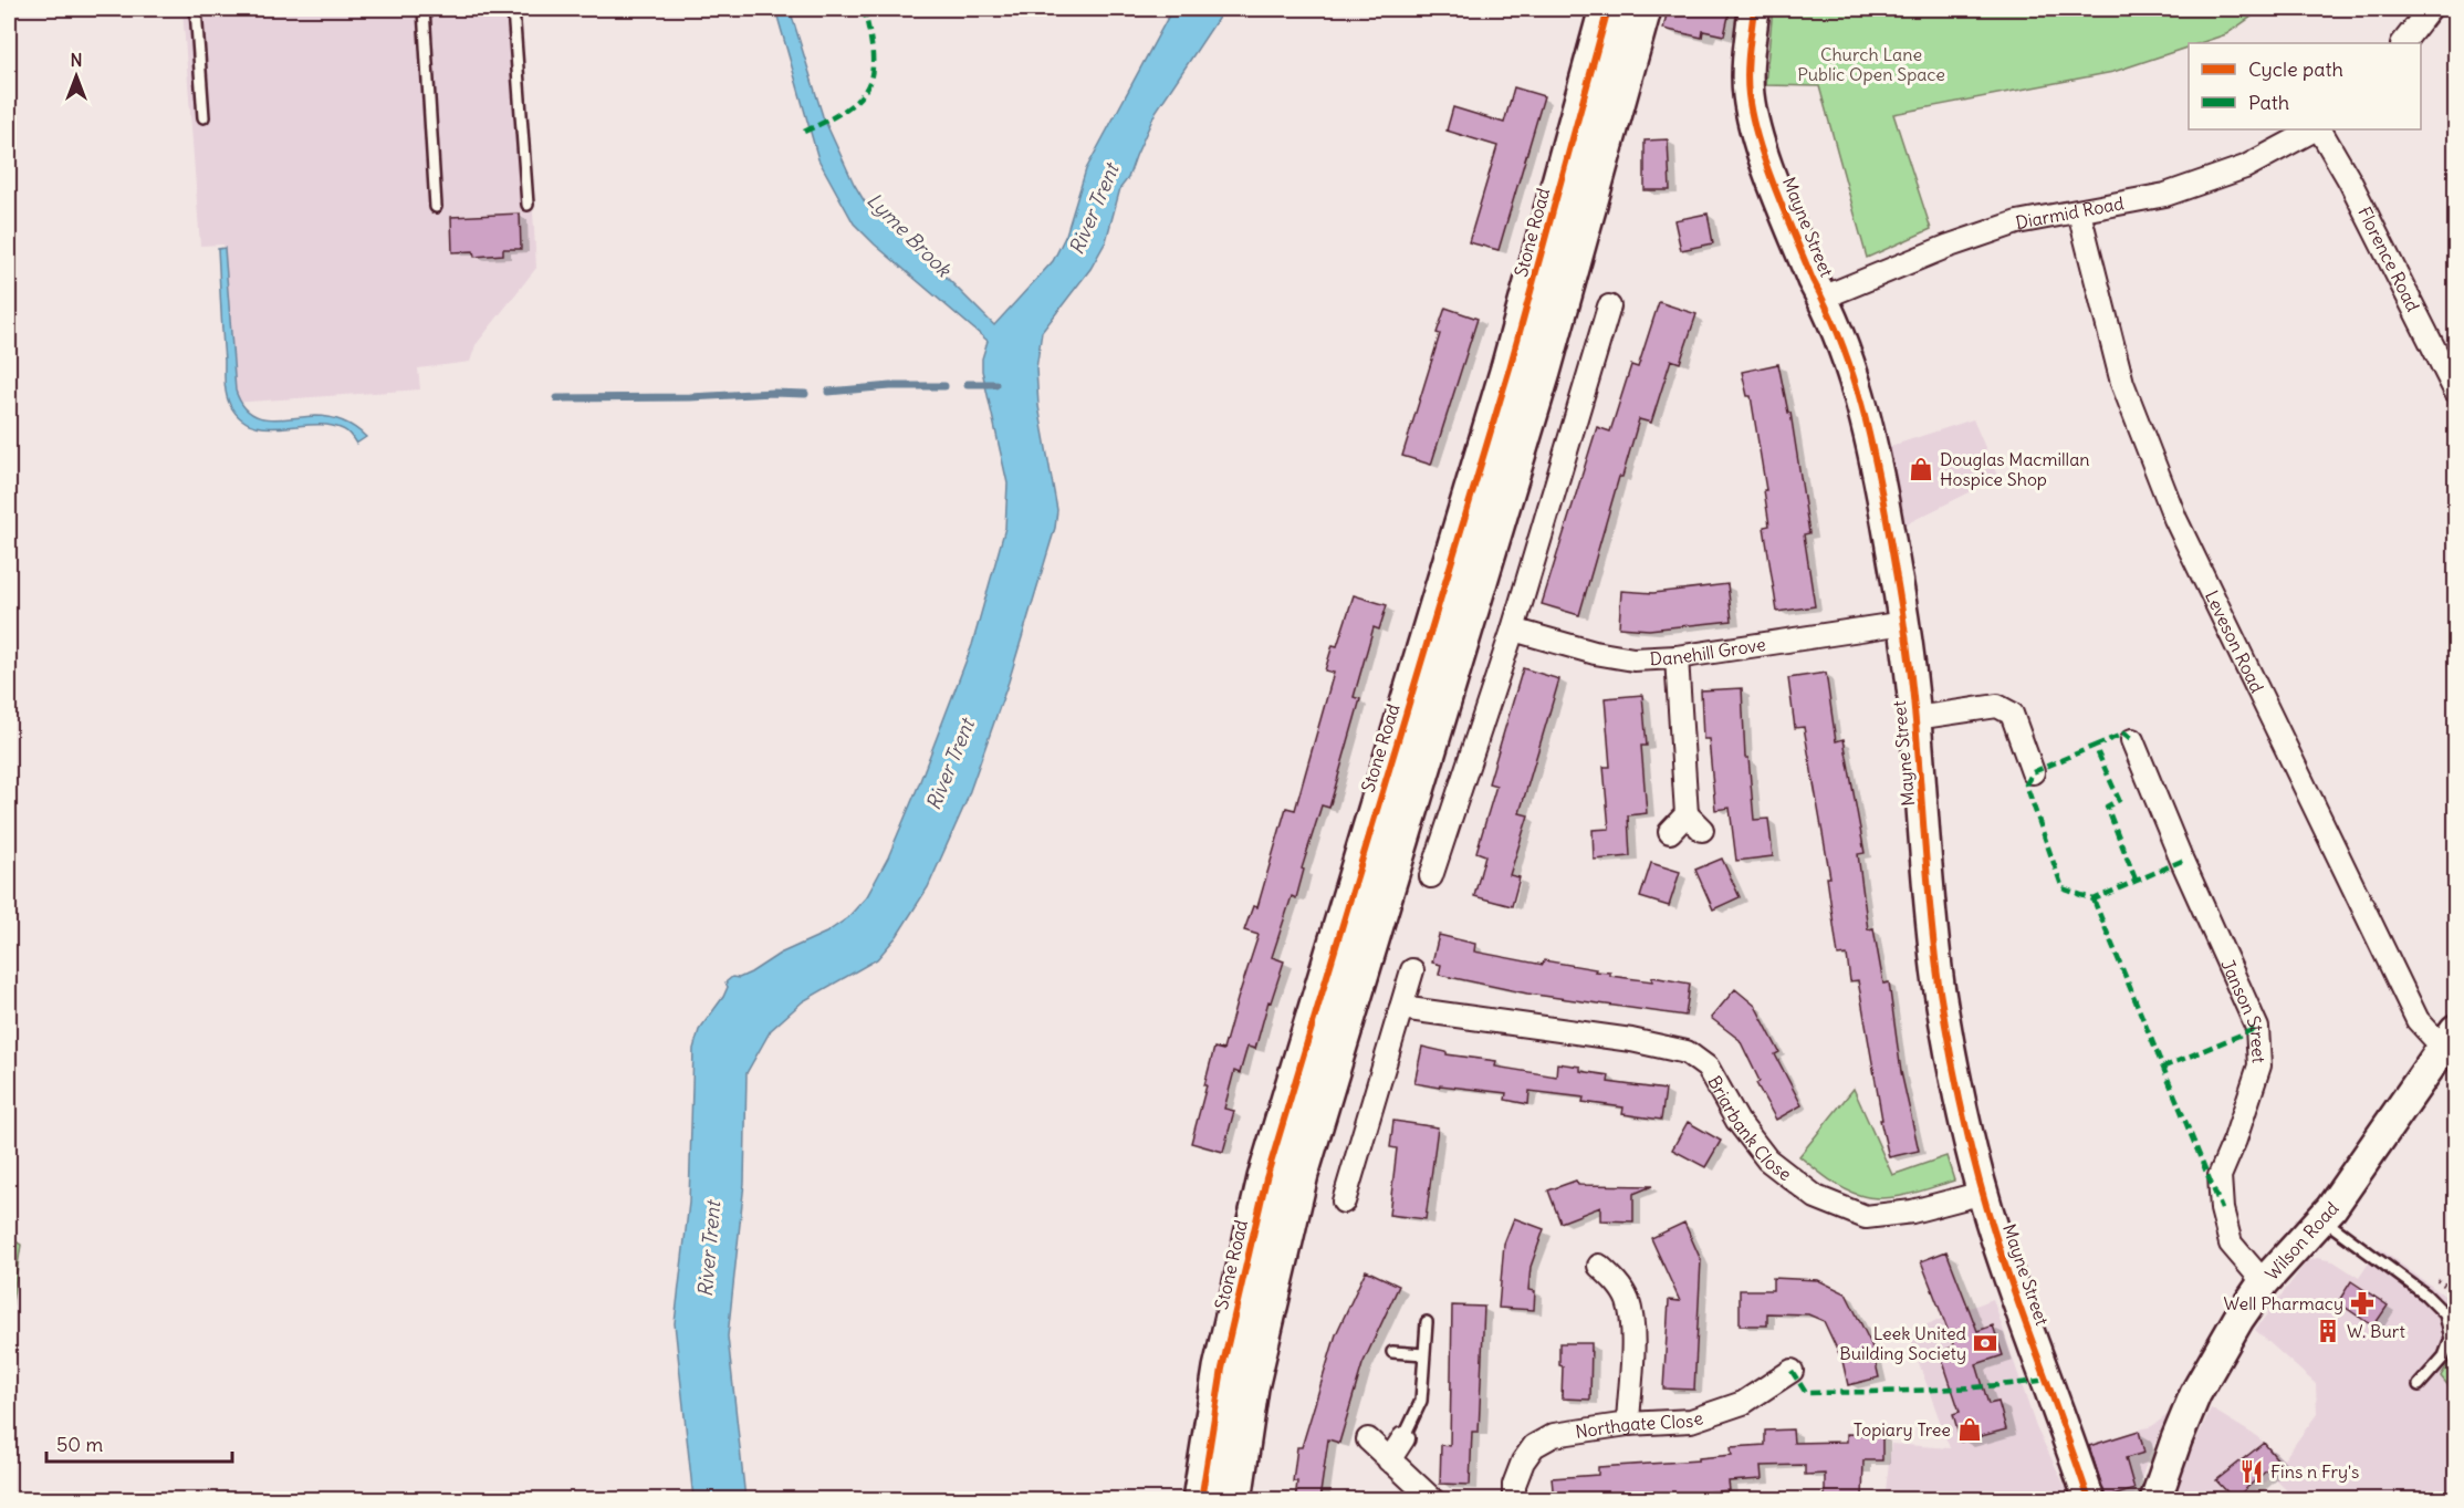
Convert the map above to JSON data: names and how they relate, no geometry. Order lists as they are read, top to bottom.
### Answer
{
  "streets": {
    "highway": ["Stone Road"],
    "street": [
      "Diarmid Road",
      "Mayne Street",
      "Florence Road",
      "Leveson Road",
      "Danehill Grove",
      "Janson Street",
      "Briarbank Close",
      "Wilson Road",
      "Northgate Close"
    ]
  },
  "crossings": [
    ["Diarmid Road", "Mayne Street"],
    ["Diarmid Road", "Leveson Road"],
    ["Mayne Street", "Danehill Grove"],
    ["Mayne Street", "Briarbank Close"],
    ["Leveson Road", "Wilson Road"],
    ["Janson Street", "Wilson Road"]
  ],
  "water": ["River Trent", "Lyme Brook"],
  "parks": ["Church Lane Public Open Space"],
  "places": {
    "shop": ["Douglas Macmillan Hospice Shop", "Topiary Tree"],
    "pharmacy": ["Well Pharmacy"],
    "building": ["W. Burt"],
    "bank": ["Leek United Building Society"],
    "restaurant": ["Fins n Fry's"]
  },
  "legend": ["Cycle path", "Path"],
  "scale_bar": "50 m",
  "north": "top"
}
